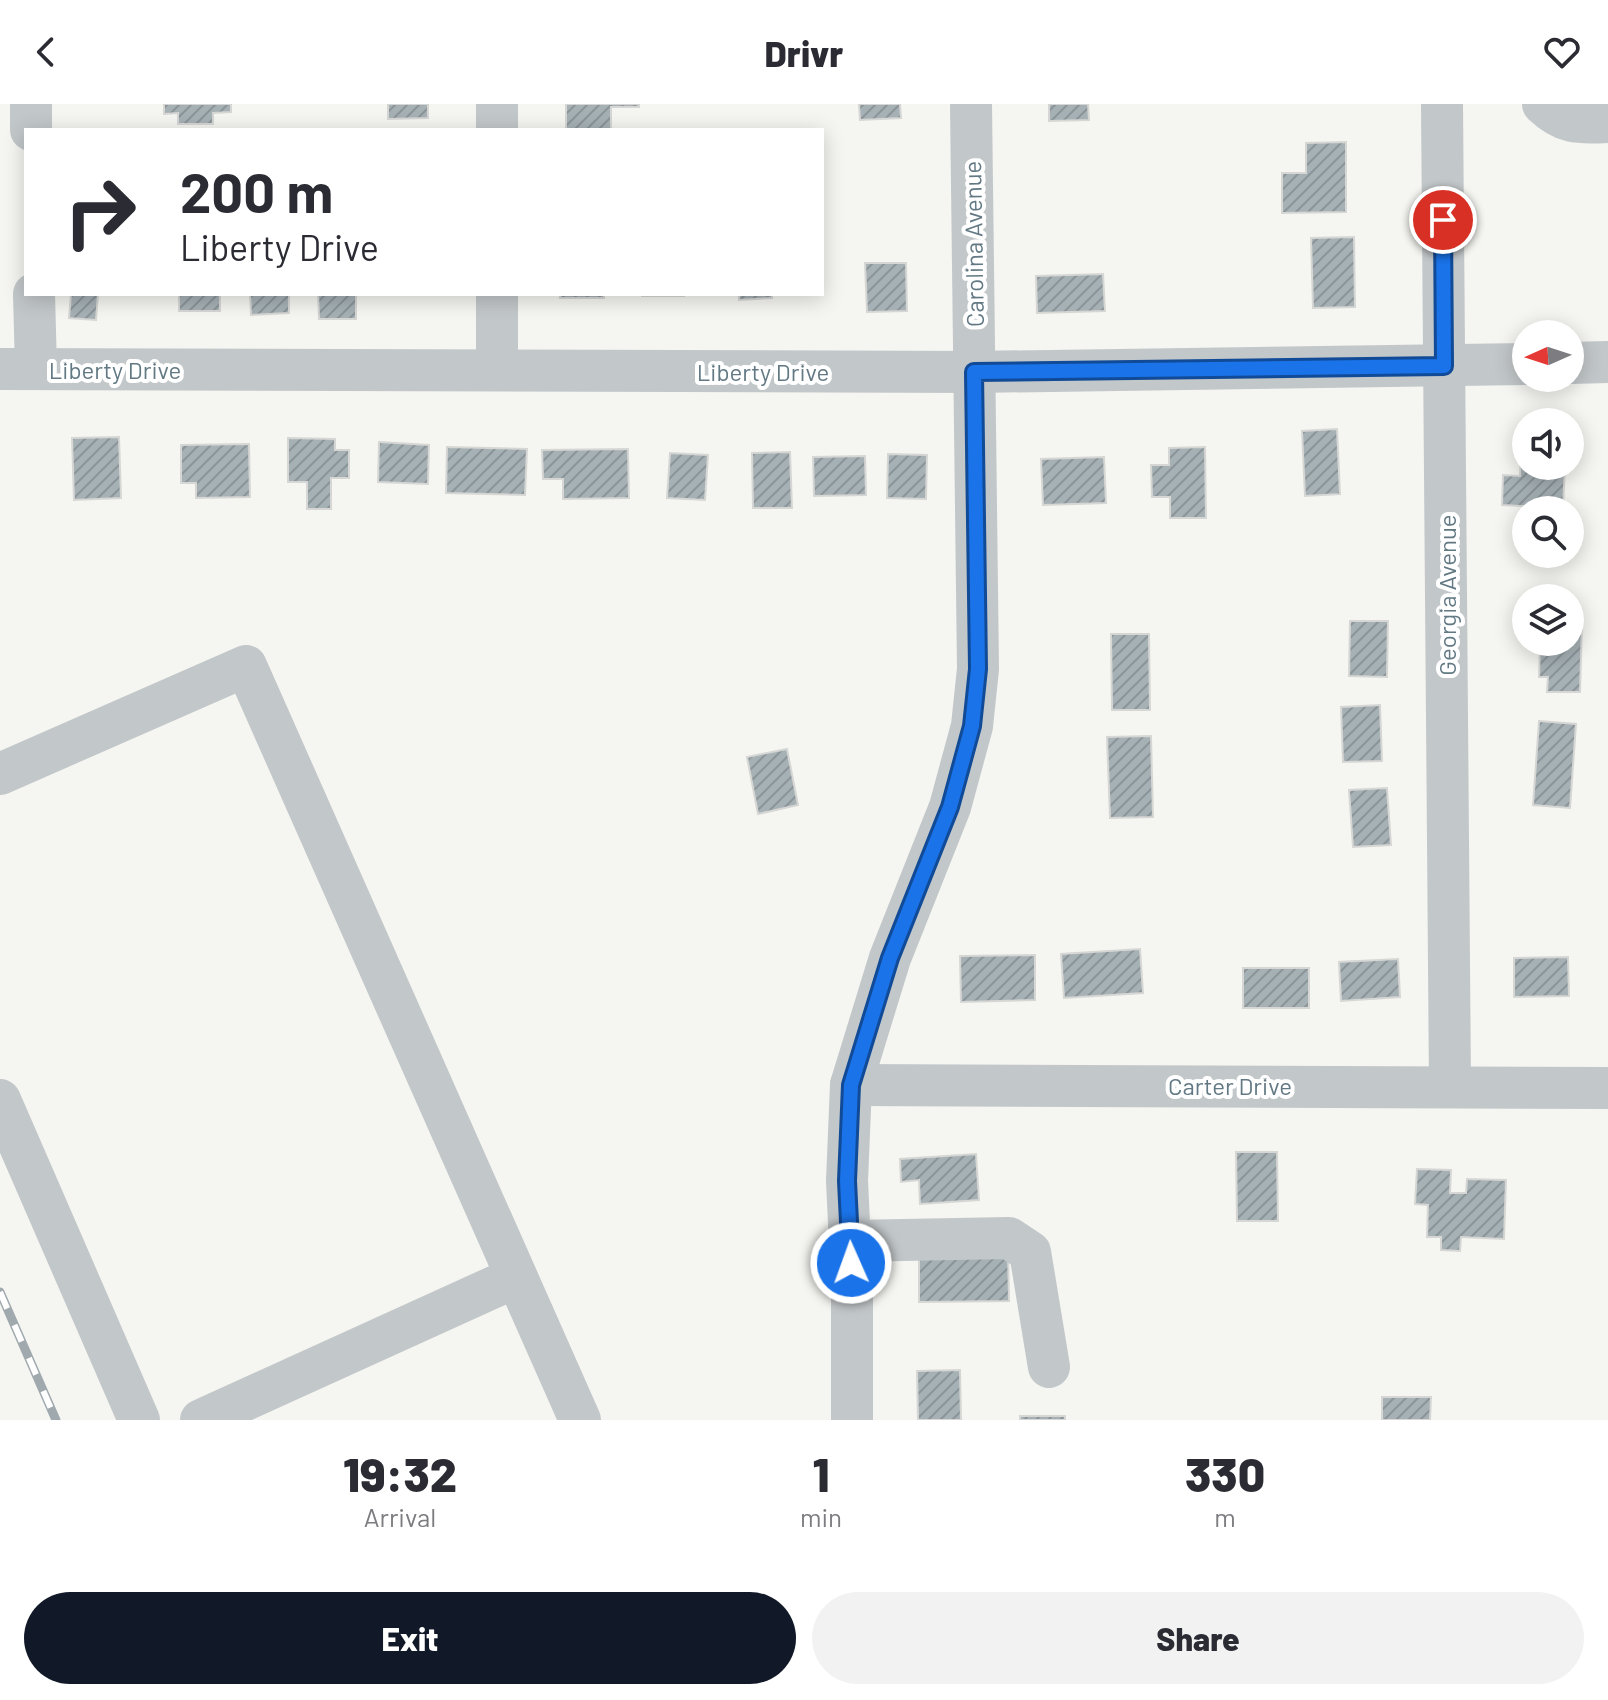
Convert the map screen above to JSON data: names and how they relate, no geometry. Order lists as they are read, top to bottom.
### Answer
{
  "streets": {
    "street": [
      "Carolina Avenue",
      "Liberty Drive",
      "Georgia Avenue",
      "Carter Drive"
    ]
  },
  "crossings": [
    ["Carolina Avenue", "Liberty Drive"],
    ["Carolina Avenue", "Carter Drive"],
    ["Liberty Drive", "Georgia Avenue"],
    ["Georgia Avenue", "Carter Drive"]
  ],
  "north": "left",
  "page": {
    "header": "Drivr",
    "turn": ["200 m", "Liberty Drive"],
    "eta": [
      "19:32",
      "Arrival",
      "1",
      "min",
      "330",
      "m"
    ],
    "buttons": ["Exit", "Share"]
  }
}
